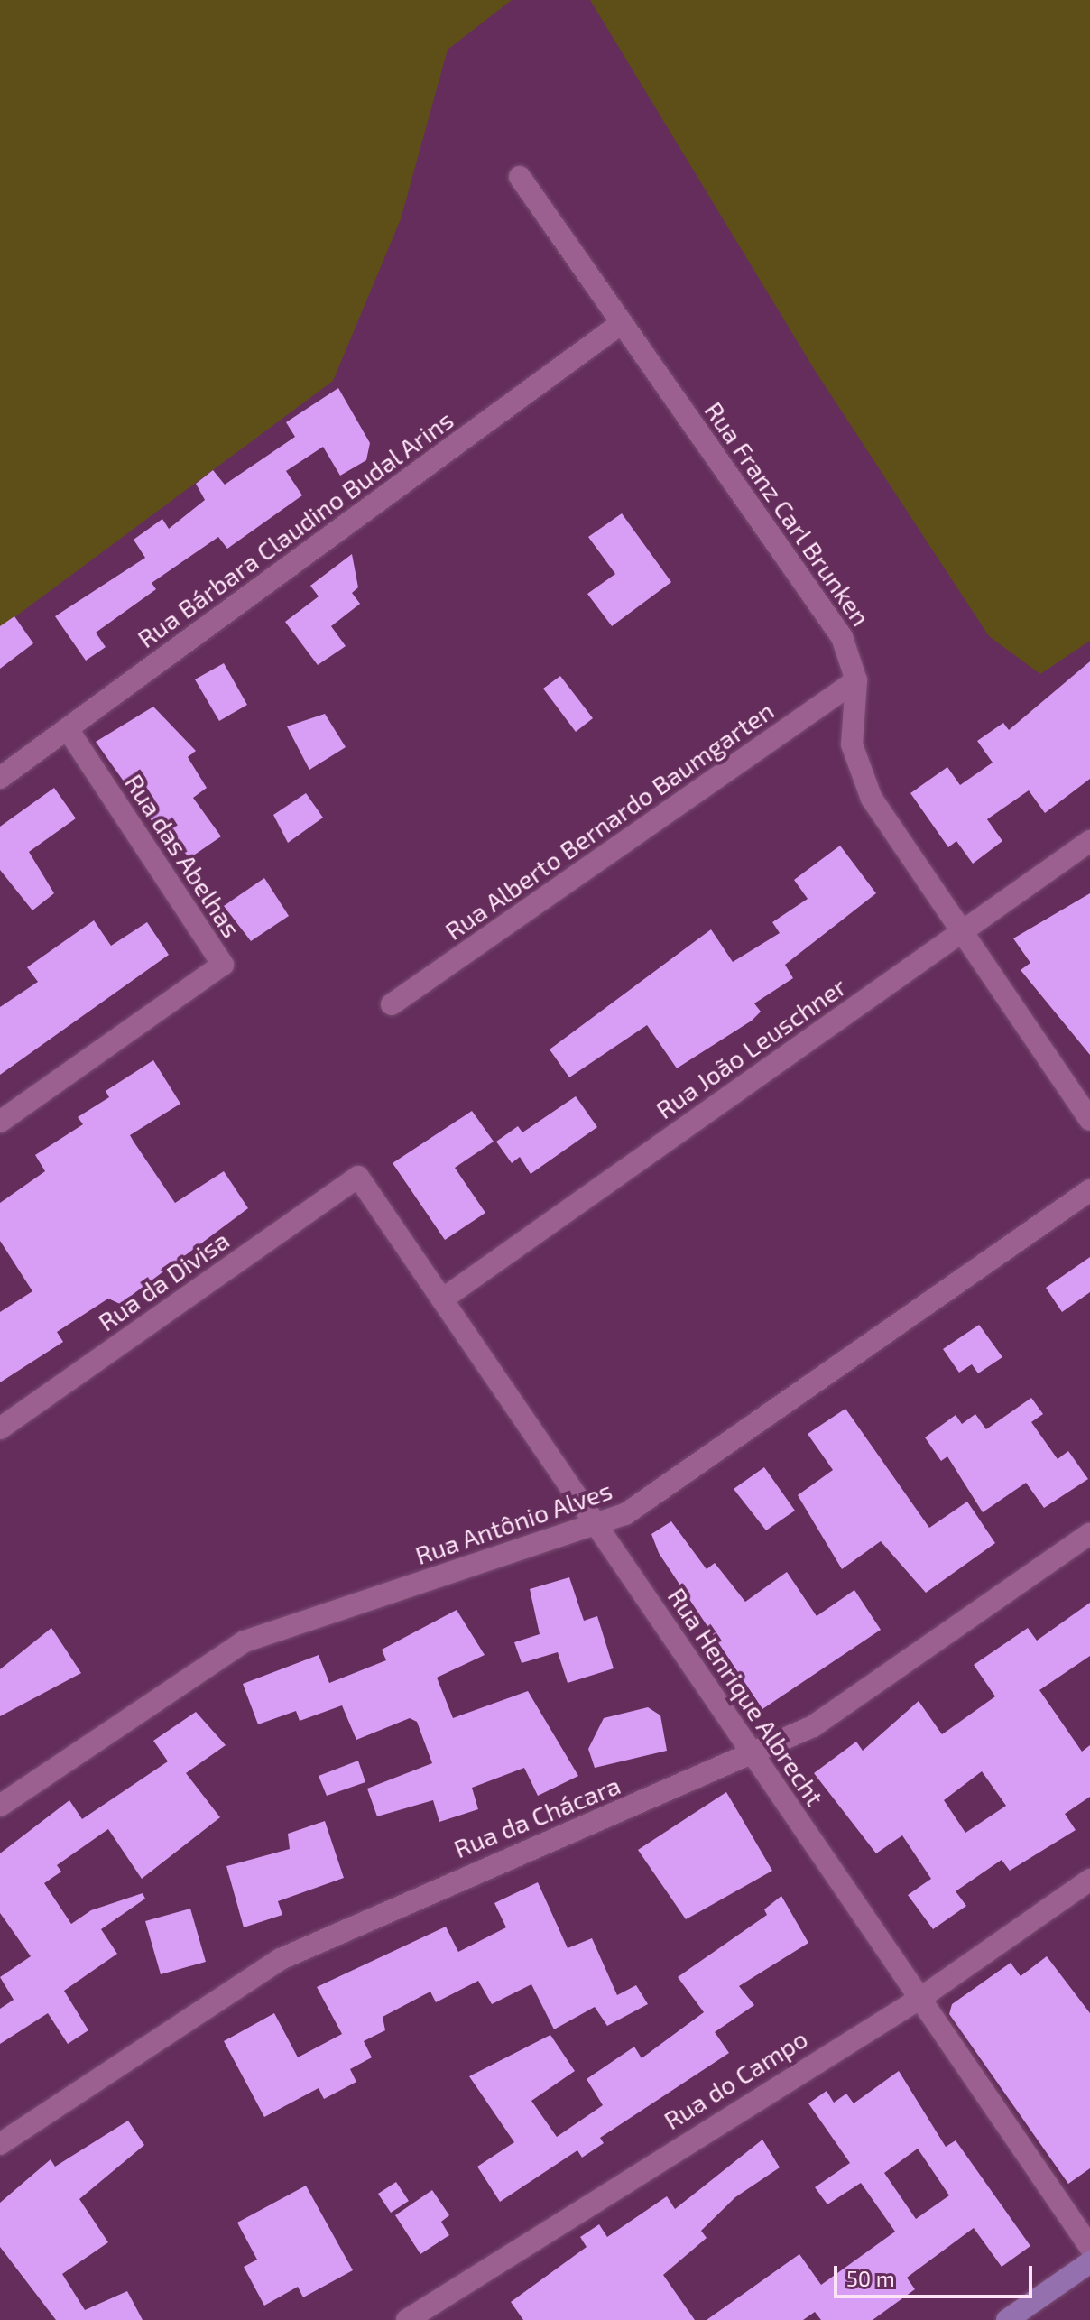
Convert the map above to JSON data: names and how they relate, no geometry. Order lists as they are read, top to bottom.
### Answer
{
  "streets": {
    "street": [
      "Rua Franz Carl Brunken",
      "Rua Bárbara Claudino Budal Arins",
      "Rua Alberto Bernardo Baumgarten",
      "Rua das Abelhas",
      "Rua João Leuschner",
      "Rua da Divisa",
      "Rua Antônio Alves",
      "Rua Henrique Albrecht",
      "Rua da Chácara",
      "Rua do Campo"
    ]
  },
  "crossings": [
    ["Rua Franz Carl Brunken", "Rua Bárbara Claudino Budal Arins"],
    ["Rua Franz Carl Brunken", "Rua Alberto Bernardo Baumgarten"],
    ["Rua Franz Carl Brunken", "Rua João Leuschner"],
    ["Rua Bárbara Claudino Budal Arins", "Rua das Abelhas"],
    ["Rua João Leuschner", "Rua Henrique Albrecht"],
    ["Rua da Divisa", "Rua Henrique Albrecht"],
    ["Rua Antônio Alves", "Rua Henrique Albrecht"],
    ["Rua Henrique Albrecht", "Rua da Chácara"],
    ["Rua Henrique Albrecht", "Rua do Campo"]
  ],
  "scale_bar": "50 m"
}
